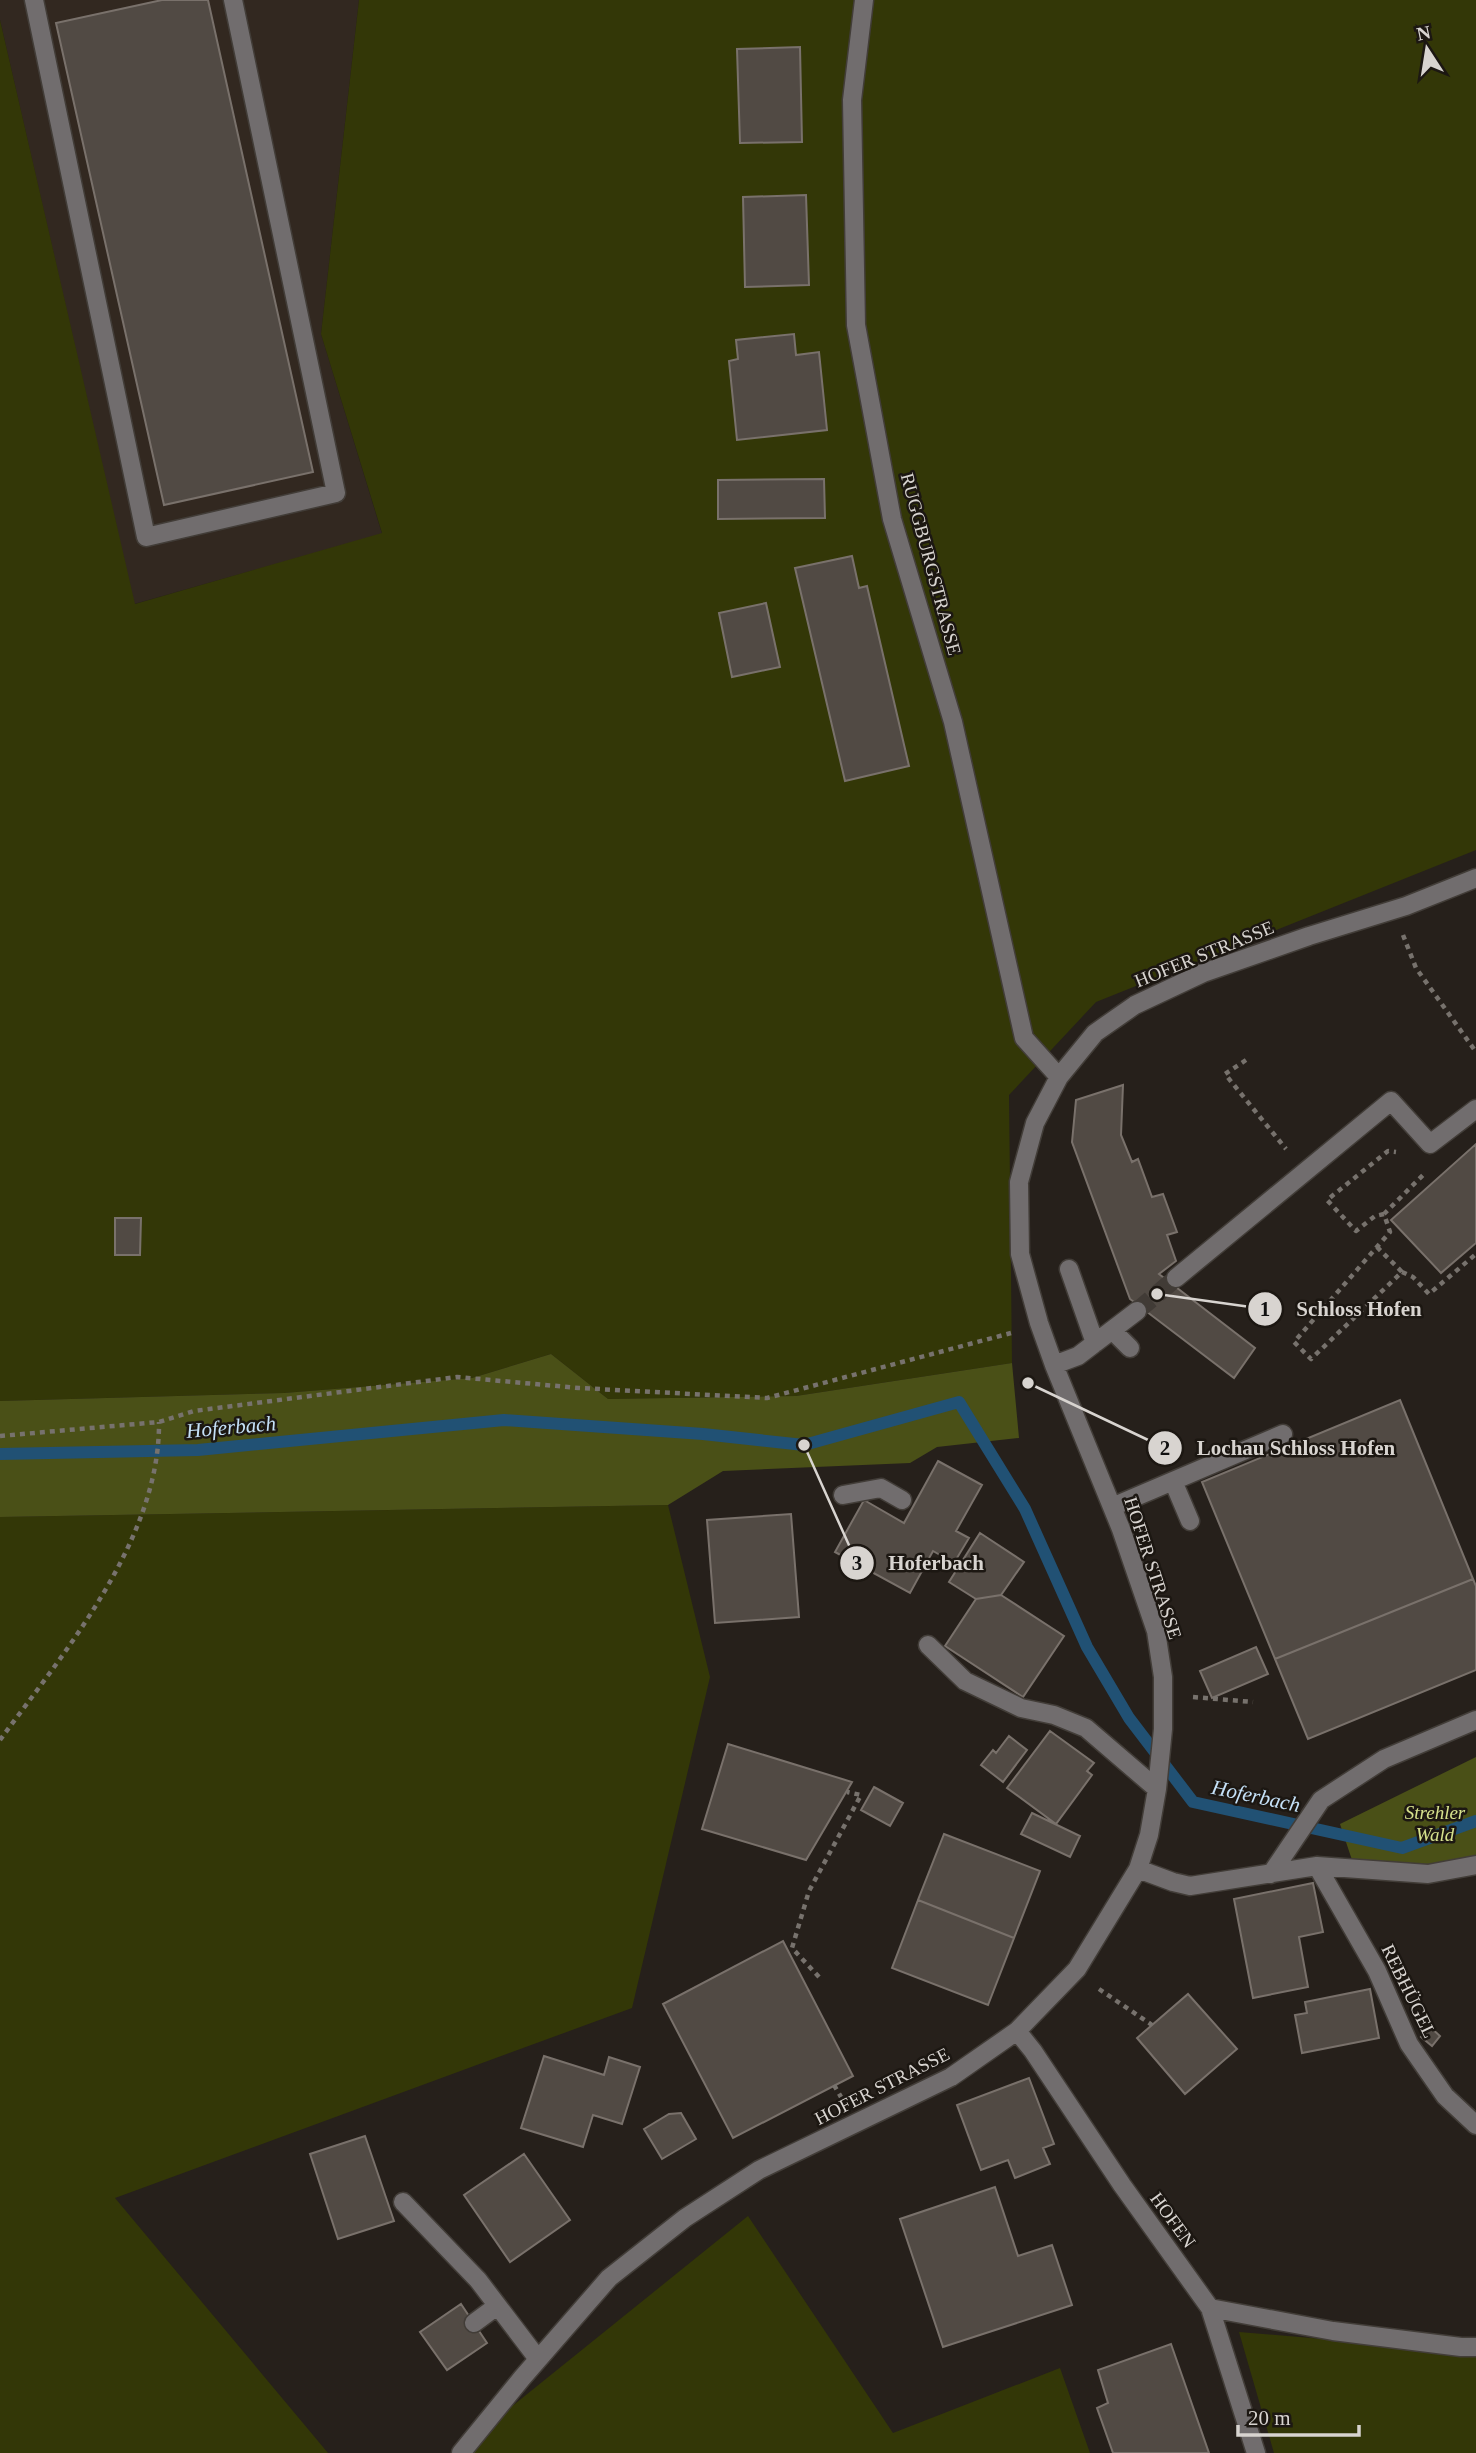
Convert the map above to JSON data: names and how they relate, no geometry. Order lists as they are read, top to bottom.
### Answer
{
  "streets": {
    "street": [
      "RUGGBURGSTRASSE",
      "HOFER STRASSE",
      "REBHÜGEL",
      "HOFEN"
    ]
  },
  "crossings": [
    ["RUGGBURGSTRASSE", "HOFER STRASSE"],
    ["HOFER STRASSE", "HOFEN"]
  ],
  "water": ["Hoferbach"],
  "parks": ["Strehler Wald"],
  "places": ["Schloss Hofen", "Lochau Schloss Hofen", "Hoferbach"],
  "scale_bar": "20 m",
  "north": "top"
}
